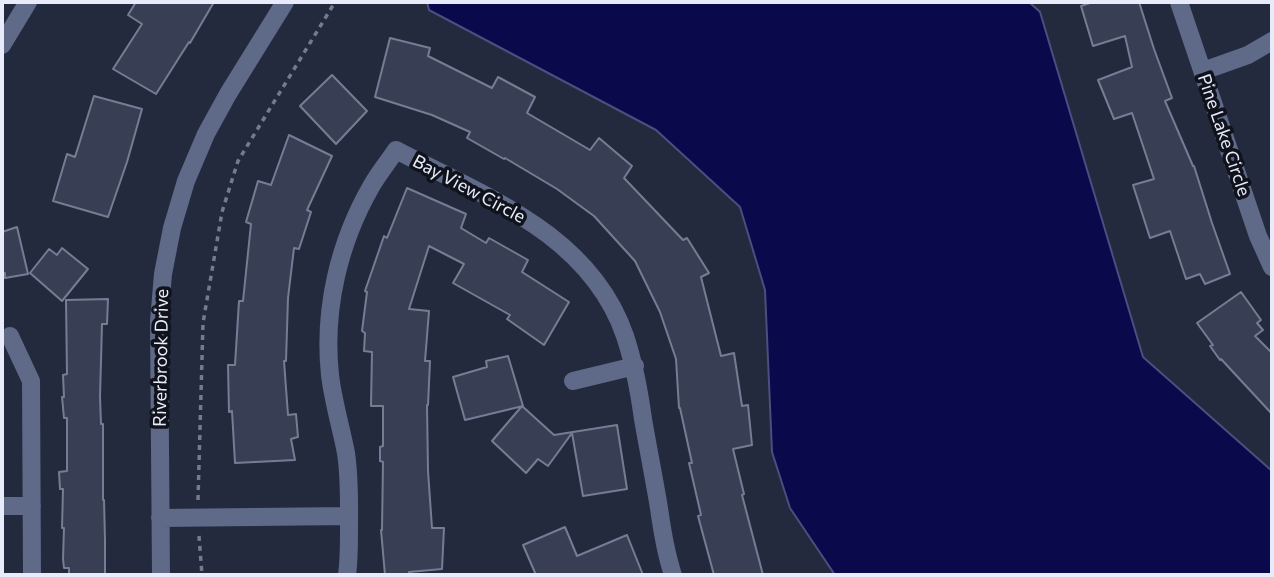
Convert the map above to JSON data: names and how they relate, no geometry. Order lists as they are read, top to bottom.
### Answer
{
  "streets": {
    "street": ["Pine Lake Circle", "Bay View Circle", "Riverbrook Drive"]
  }
}
